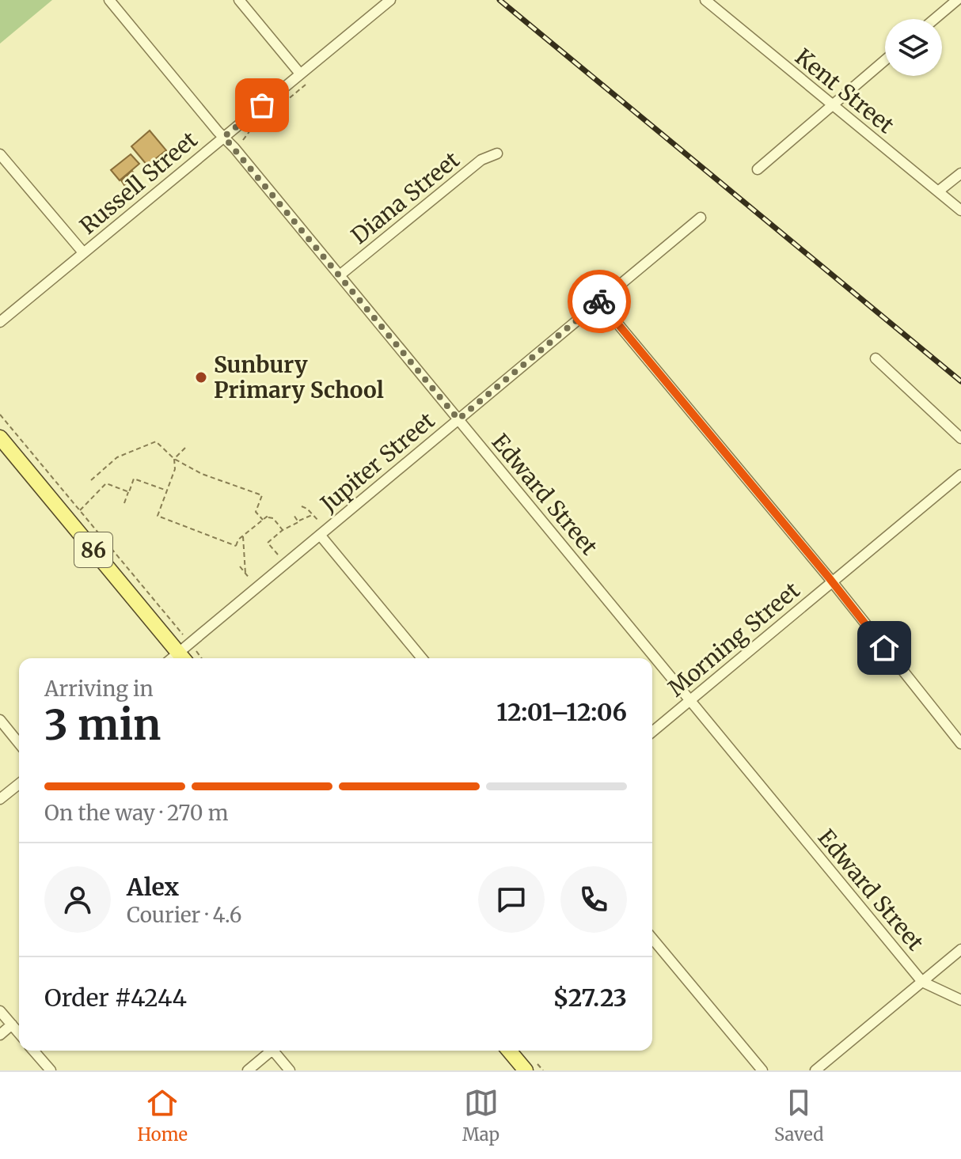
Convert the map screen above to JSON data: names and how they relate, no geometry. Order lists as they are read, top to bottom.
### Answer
{
  "streets": {
    "main road": ["86"],
    "street": [
      "Kent Street",
      "Russell Street",
      "Diana Street",
      "Jupiter Street",
      "Edward Street",
      "Morning Street"
    ]
  },
  "crossings": [
    ["Russell Street", "Edward Street"],
    ["Diana Street", "Edward Street"],
    ["Jupiter Street", "Edward Street"],
    ["Jupiter Street", "86"],
    ["Edward Street", "Morning Street"]
  ],
  "places": ["Sunbury Primary School"],
  "page": {
    "heading": ["3 min", "Arriving in", "12:01–12:06"],
    "panel": [
      "Alex",
      "Courier · 4.6",
      "Order #4244",
      "$27.23"
    ],
    "bar": "On the way · 270 m",
    "tabs": ["Home", "Map", "Saved"]
  }
}
